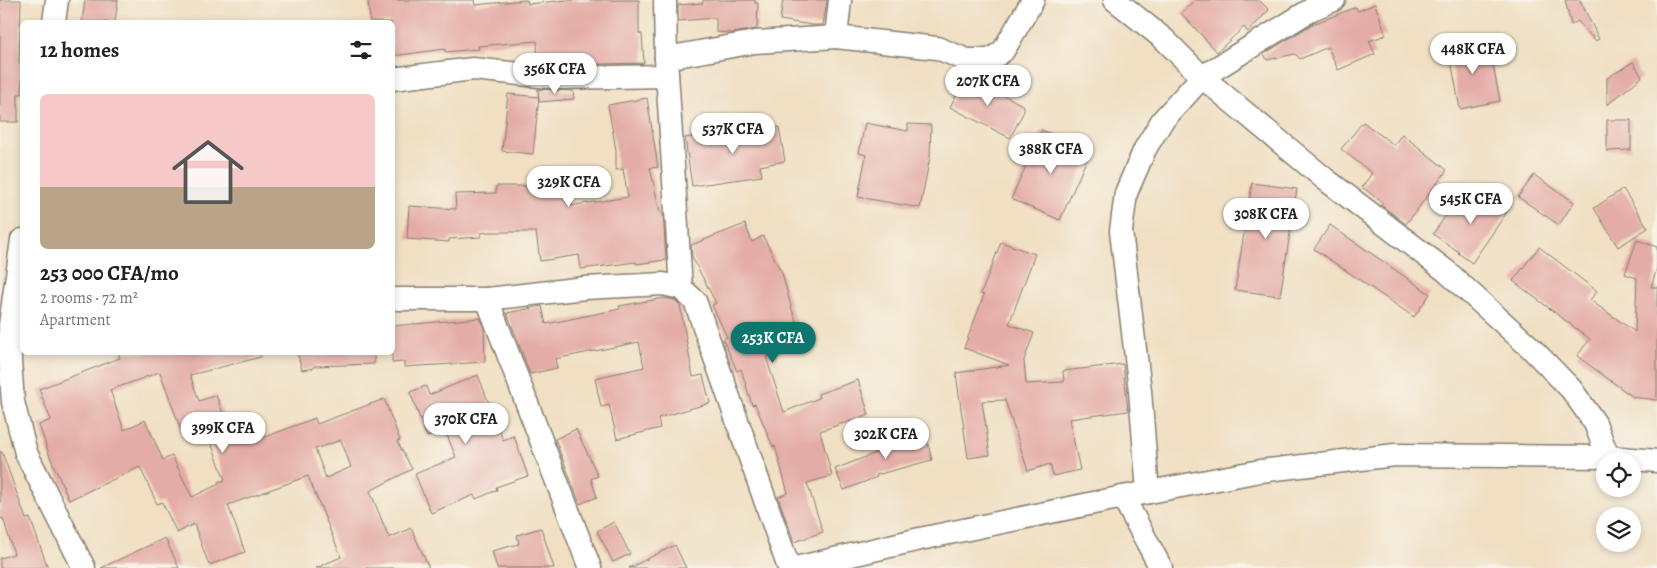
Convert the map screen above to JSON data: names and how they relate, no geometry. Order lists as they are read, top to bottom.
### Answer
{
  "page": {
    "heading": "12 homes",
    "price": [
      "448K CFA",
      "356K CFA",
      "207K CFA",
      "537K CFA",
      "388K CFA",
      "329K CFA",
      "545K CFA",
      "308K CFA",
      "253K CFA",
      "370K CFA",
      "399K CFA",
      "302K CFA"
    ],
    "list": [
      {
        "name": "253 000 CFA/mo",
        "note": "2 rooms · 72 m² · Apartment"
      }
    ]
  }
}
